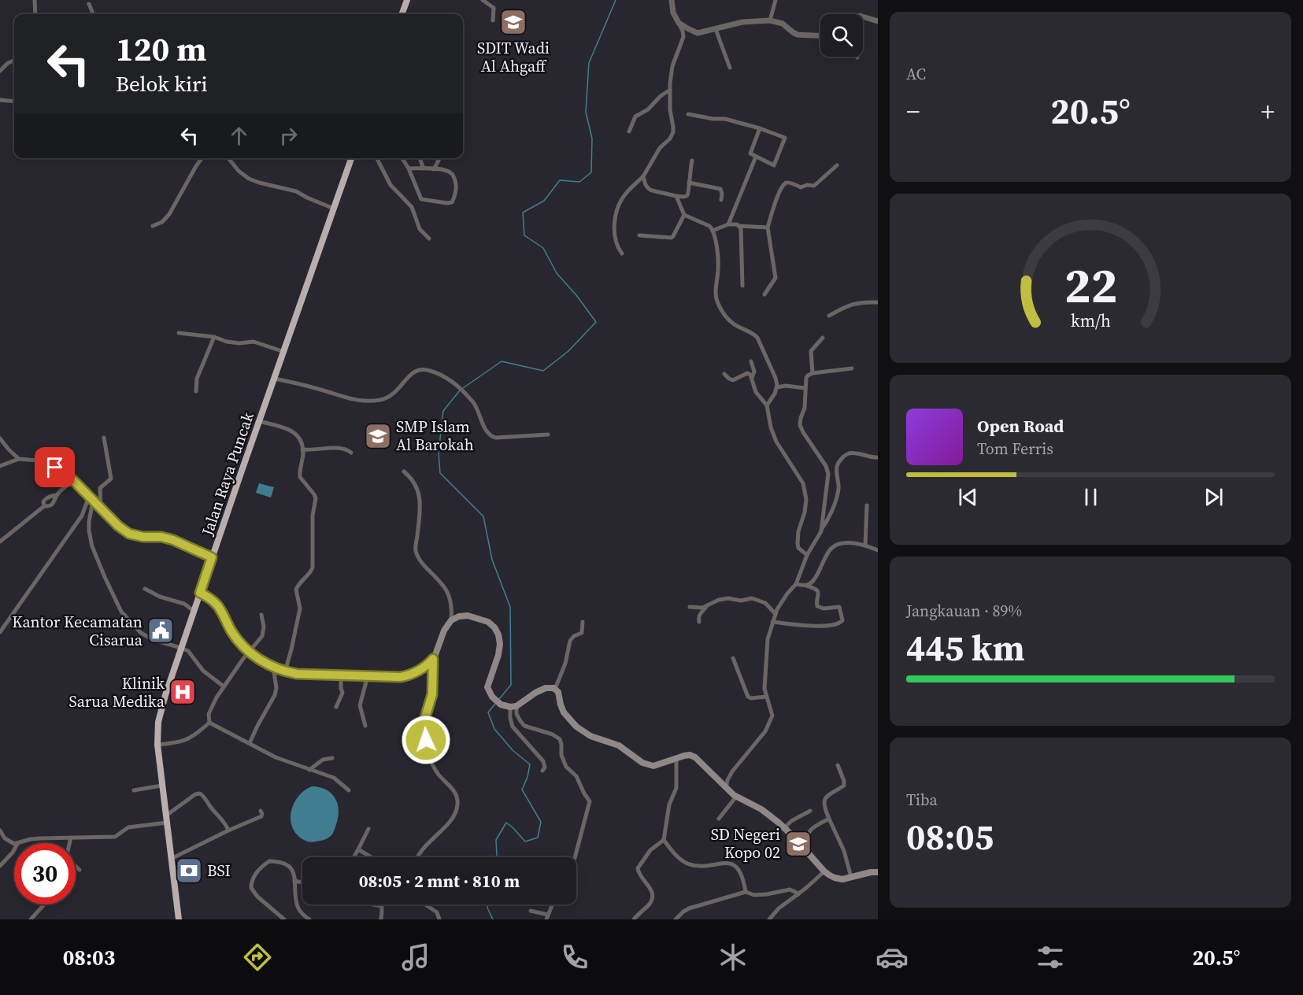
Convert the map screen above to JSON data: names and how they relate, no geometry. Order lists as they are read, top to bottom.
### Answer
{
  "streets": {
    "highway": ["Jalan Raya Puncak"]
  },
  "places": {
    "school or university": ["SDIT Wadi Al Ahgaff", "SMP Islam Al Barokah", "SD Negeri Kopo 02"],
    "public building": ["Kantor Kecamatan Cisarua"],
    "hospital": ["Klinik Sarua Medika"],
    "bank": ["BSI"]
  },
  "page": {
    "tile": [
      "AC",
      ["Jangkauan · 89%", "445 km"],
      ["Tiba", "08:05"]
    ],
    "turn": ["120 m", "Belok kiri"],
    "heat": ["−", "20.5°", "+"],
    "song": ["Open Road", "Tom Ferris"],
    "limit": "30",
    "trip": "08:05 · 2 mnt · 810 m",
    "tabs": ["08:03", "20.5°"],
    "gauge": ["22", "km/h"]
  }
}
